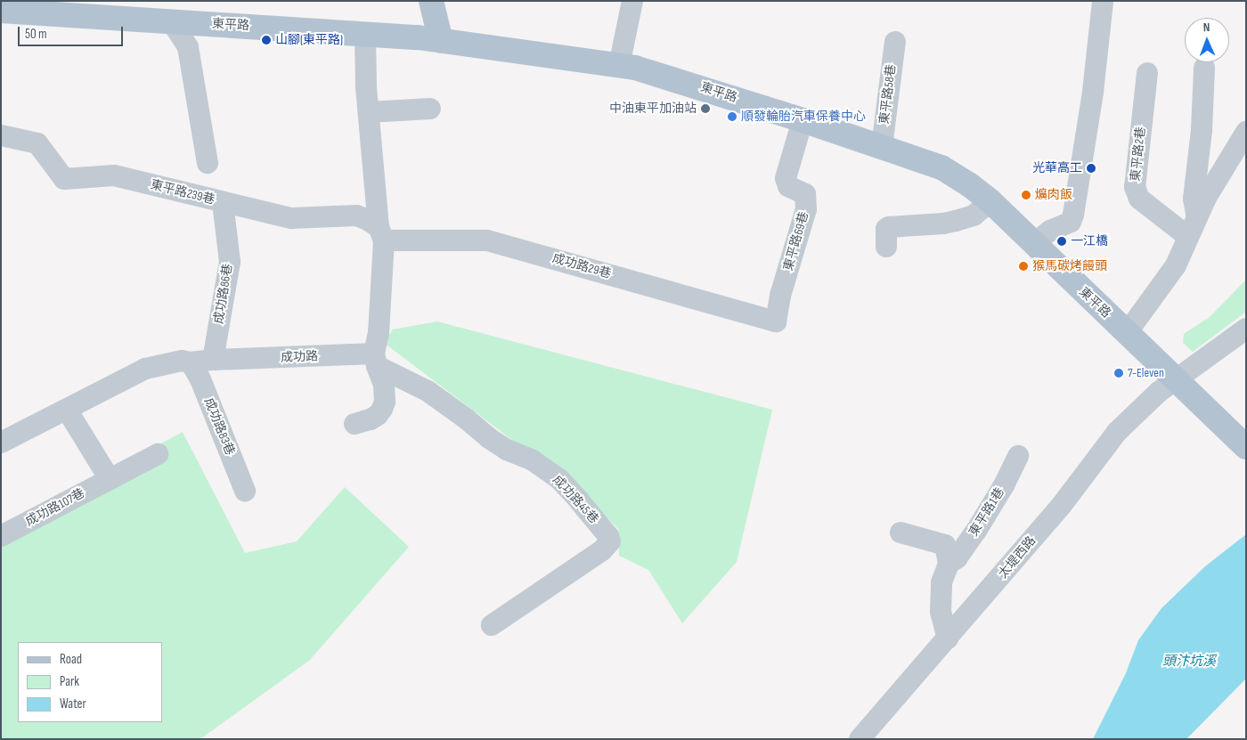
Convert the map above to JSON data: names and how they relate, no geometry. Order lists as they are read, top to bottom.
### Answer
{
  "streets": {
    "main road": ["東平路"],
    "street": [
      "東平路58巷",
      "東平路2巷",
      "東平路239巷",
      "東平路69巷",
      "成功路29巷",
      "成功路86巷",
      "成功路",
      "成功路83巷",
      "成功路45巷",
      "成功路107巷",
      "東平路1巷",
      "太堤西路"
    ]
  },
  "crossings": [
    ["東平路", "東平路58巷"],
    ["東平路", "東平路69巷"],
    ["東平路", "太堤西路"],
    ["東平路239巷", "成功路29巷"],
    ["東平路239巷", "成功路86巷"],
    ["東平路69巷", "成功路29巷"],
    ["成功路86巷", "成功路"],
    ["成功路", "成功路83巷"],
    ["成功路", "成功路45巷"],
    ["東平路1巷", "太堤西路"]
  ],
  "water": ["頭汴坑溪"],
  "places": [
    "山腳(東平路)",
    "中油東平加油站",
    "順發輪胎汽車保養中心",
    "光華高工",
    "爌肉飯",
    "一江橋",
    "猴馬碳烤饅頭",
    "7-Eleven"
  ],
  "legend": ["Road", "Park", "Water"],
  "scale_bar": "50 m",
  "north": "top"
}
